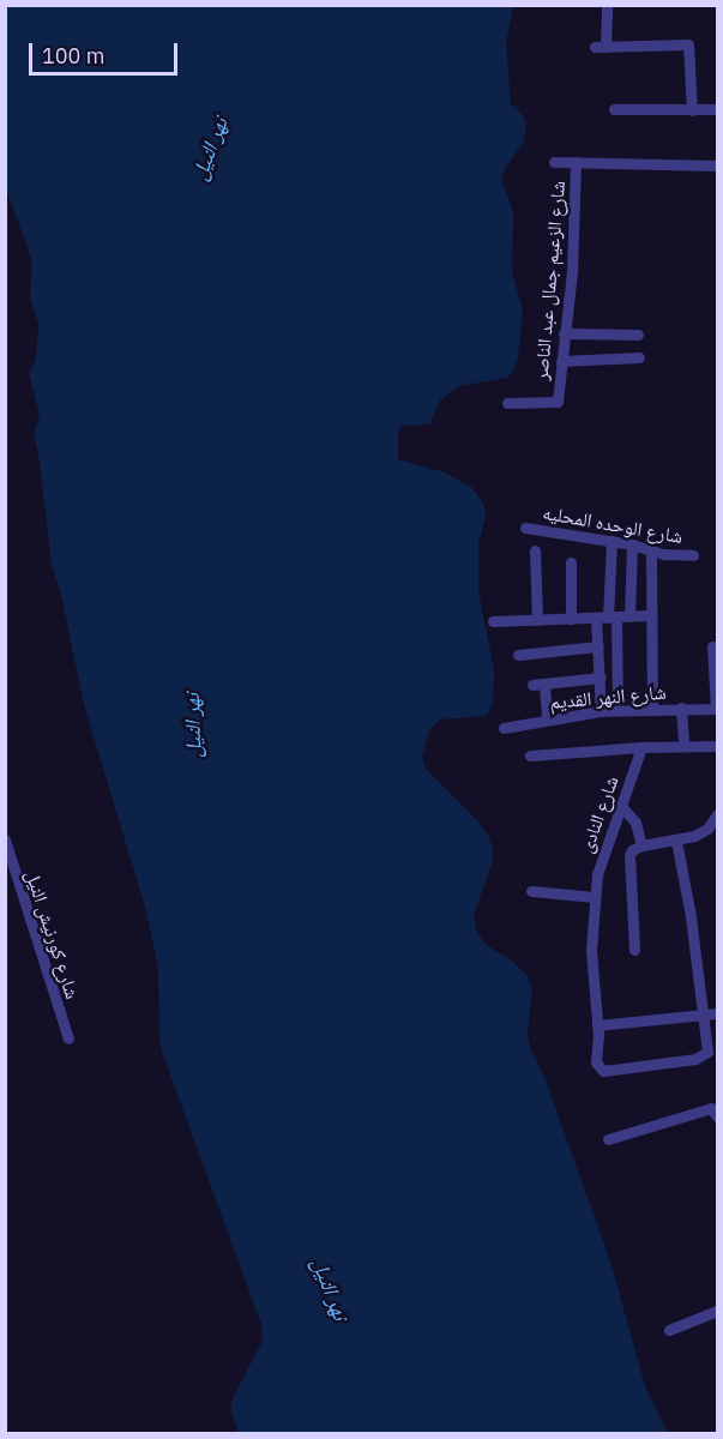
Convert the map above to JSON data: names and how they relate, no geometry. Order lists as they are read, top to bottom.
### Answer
{
  "streets": {
    "street": [
      "شارع الزعيم جمال عبد الناصر",
      "شارع الوحده المحليه",
      "شارع النهر القديم",
      "شارع النادى",
      "شارع كورنيش النيل"
    ]
  },
  "water": ["نهر النيل"],
  "scale_bar": "100 m"
}
